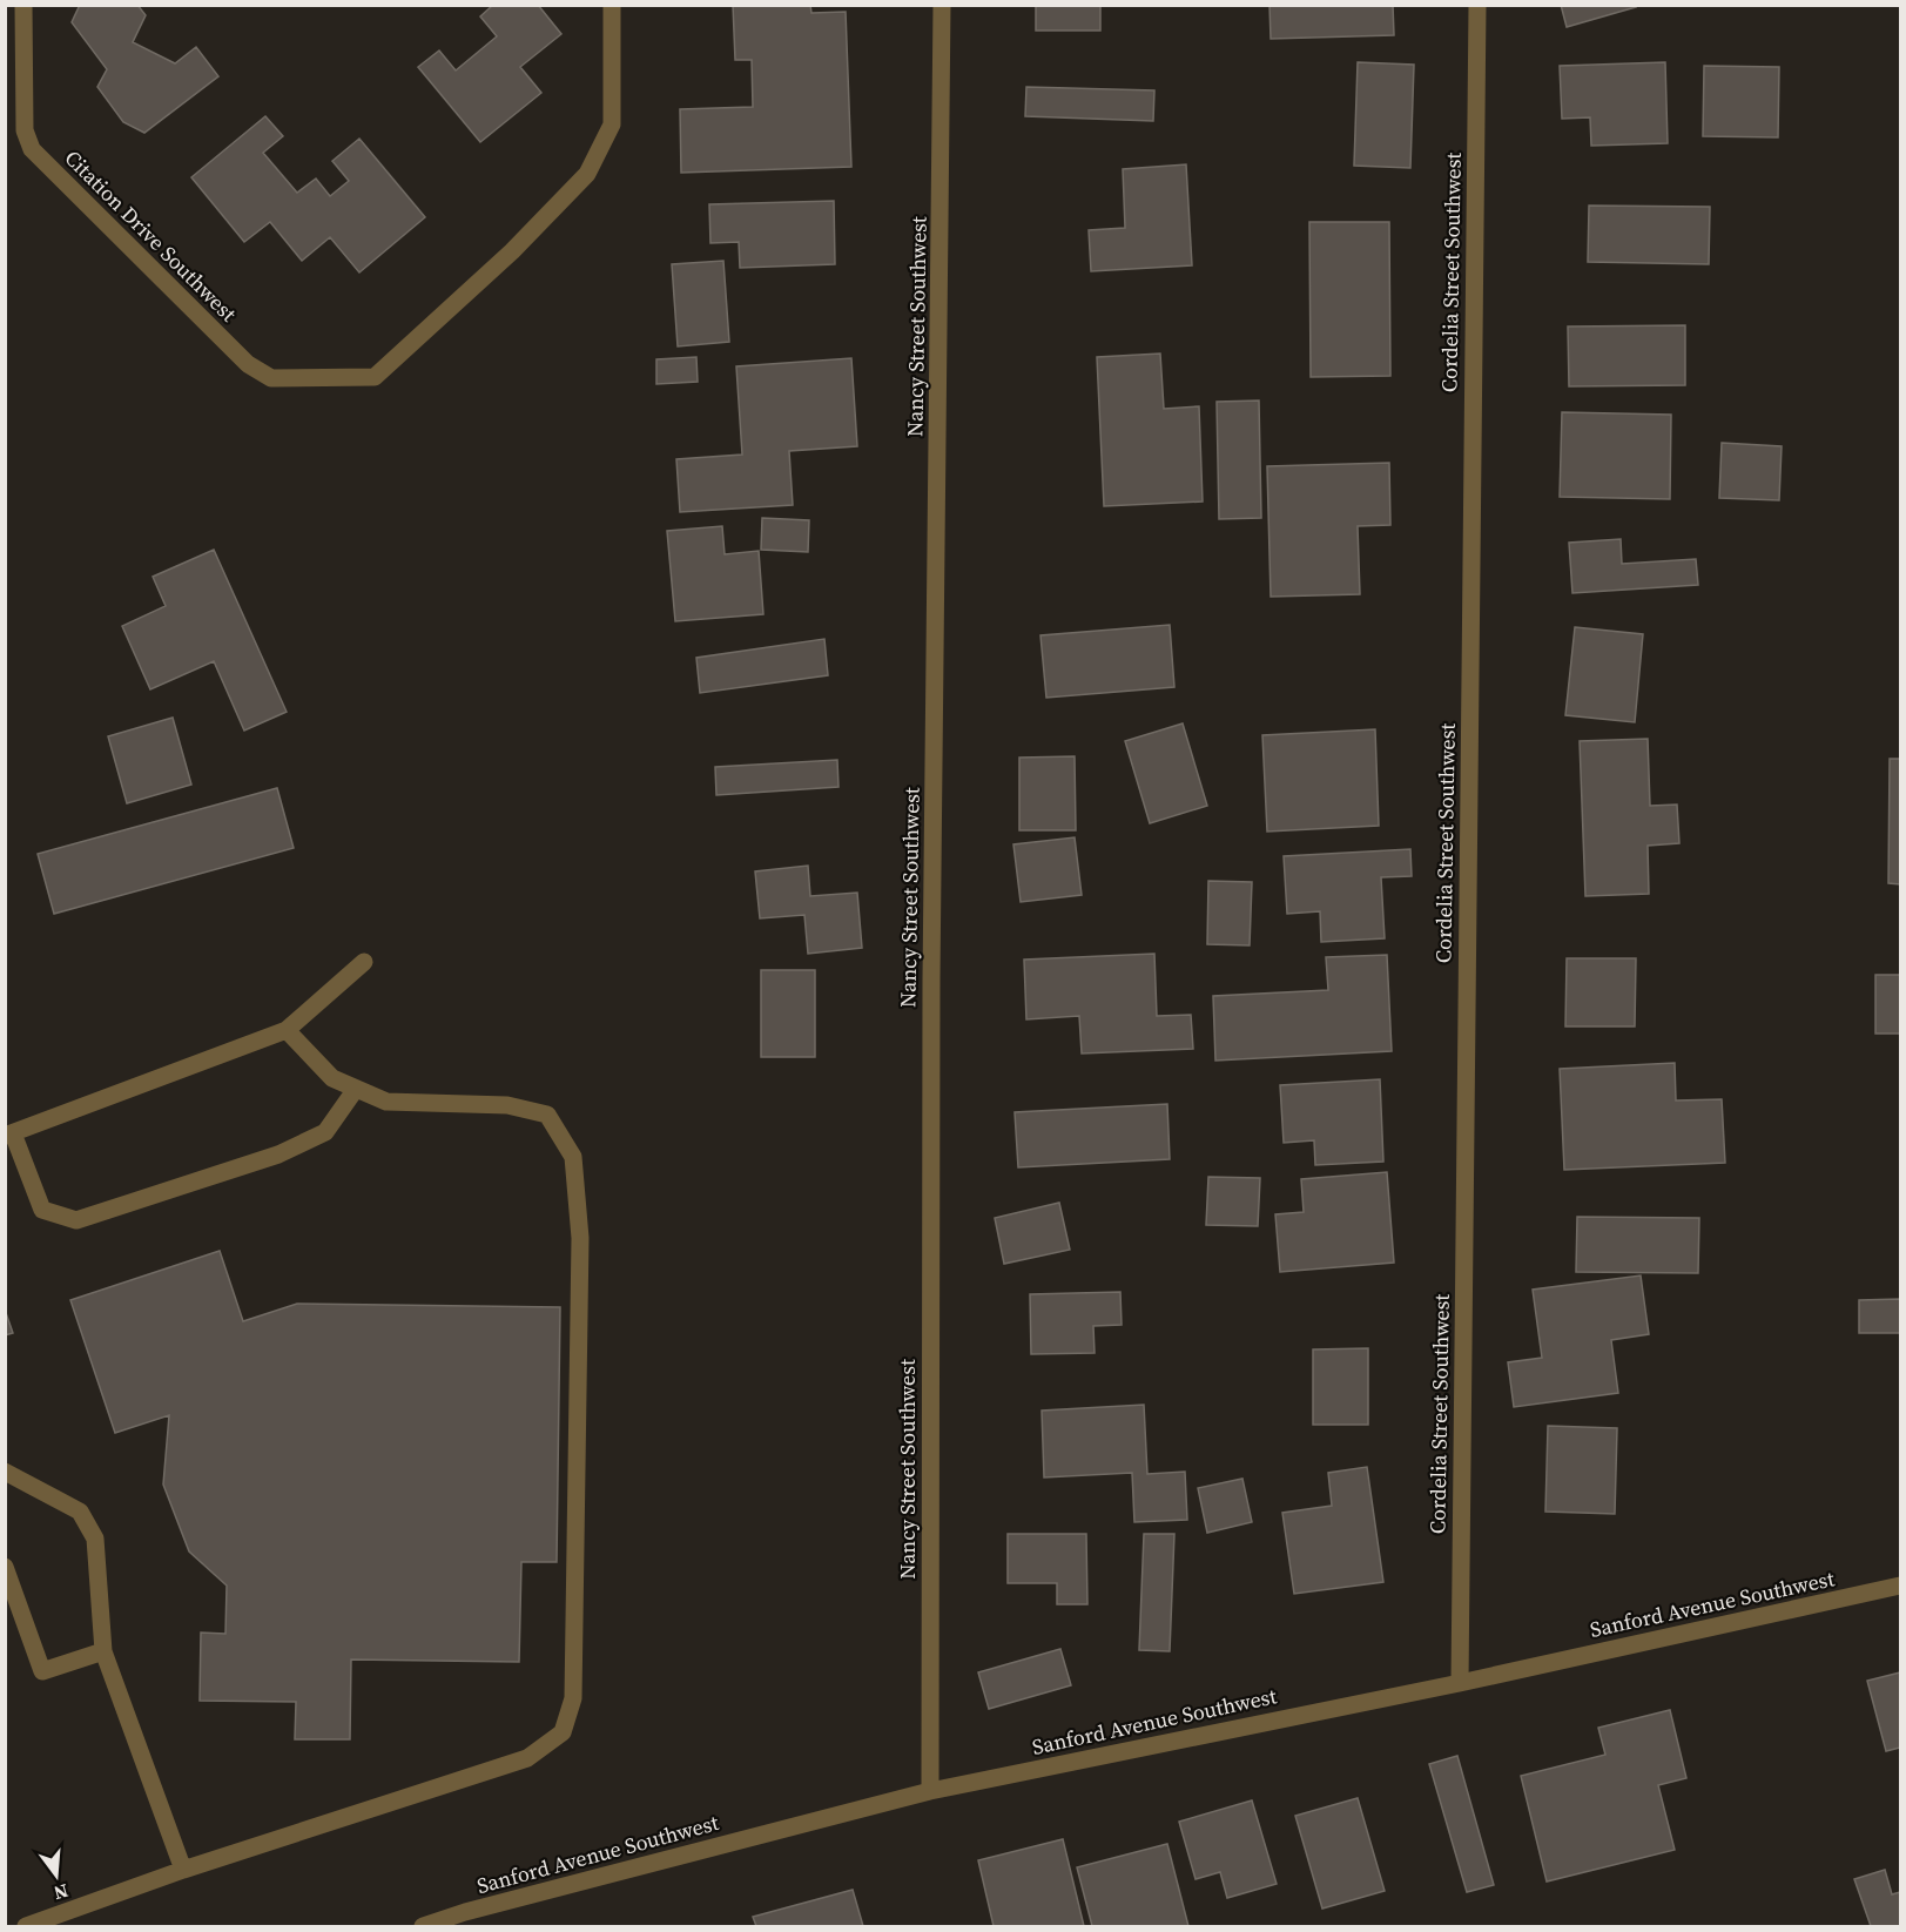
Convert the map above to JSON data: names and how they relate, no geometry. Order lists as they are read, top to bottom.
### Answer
{
  "streets": {
    "street": [
      "Citation Drive Southwest",
      "Cordelia Street Southwest",
      "Nancy Street Southwest",
      "Sanford Avenue Southwest"
    ]
  },
  "crossings": [
    ["Cordelia Street Southwest", "Sanford Avenue Southwest"],
    ["Nancy Street Southwest", "Sanford Avenue Southwest"]
  ],
  "north": "bottom"
}
